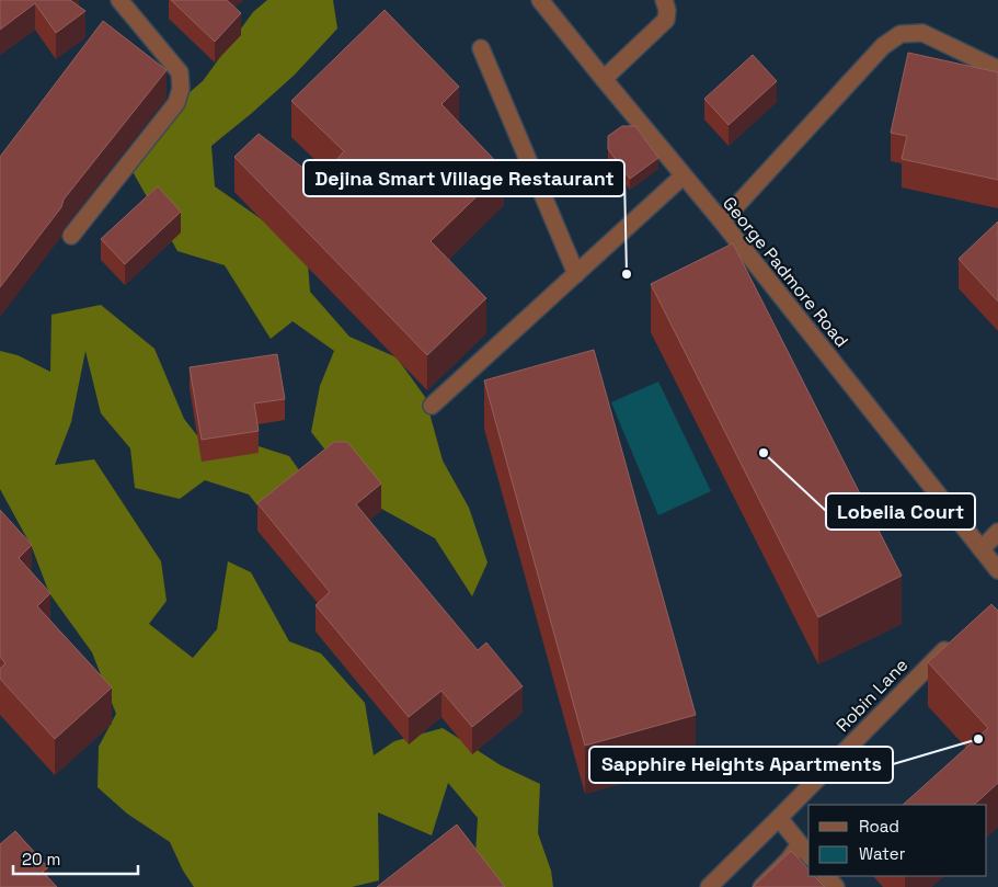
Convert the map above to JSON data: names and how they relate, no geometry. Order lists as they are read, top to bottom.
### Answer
{
  "streets": {
    "street": ["George Padmore Road", "Robin Lane"]
  },
  "places": ["Dejina Smart Village Restaurant", "Lobelia Court", "Sapphire Heights Apartments"],
  "legend": ["Road", "Water"],
  "scale_bar": "20 m"
}
